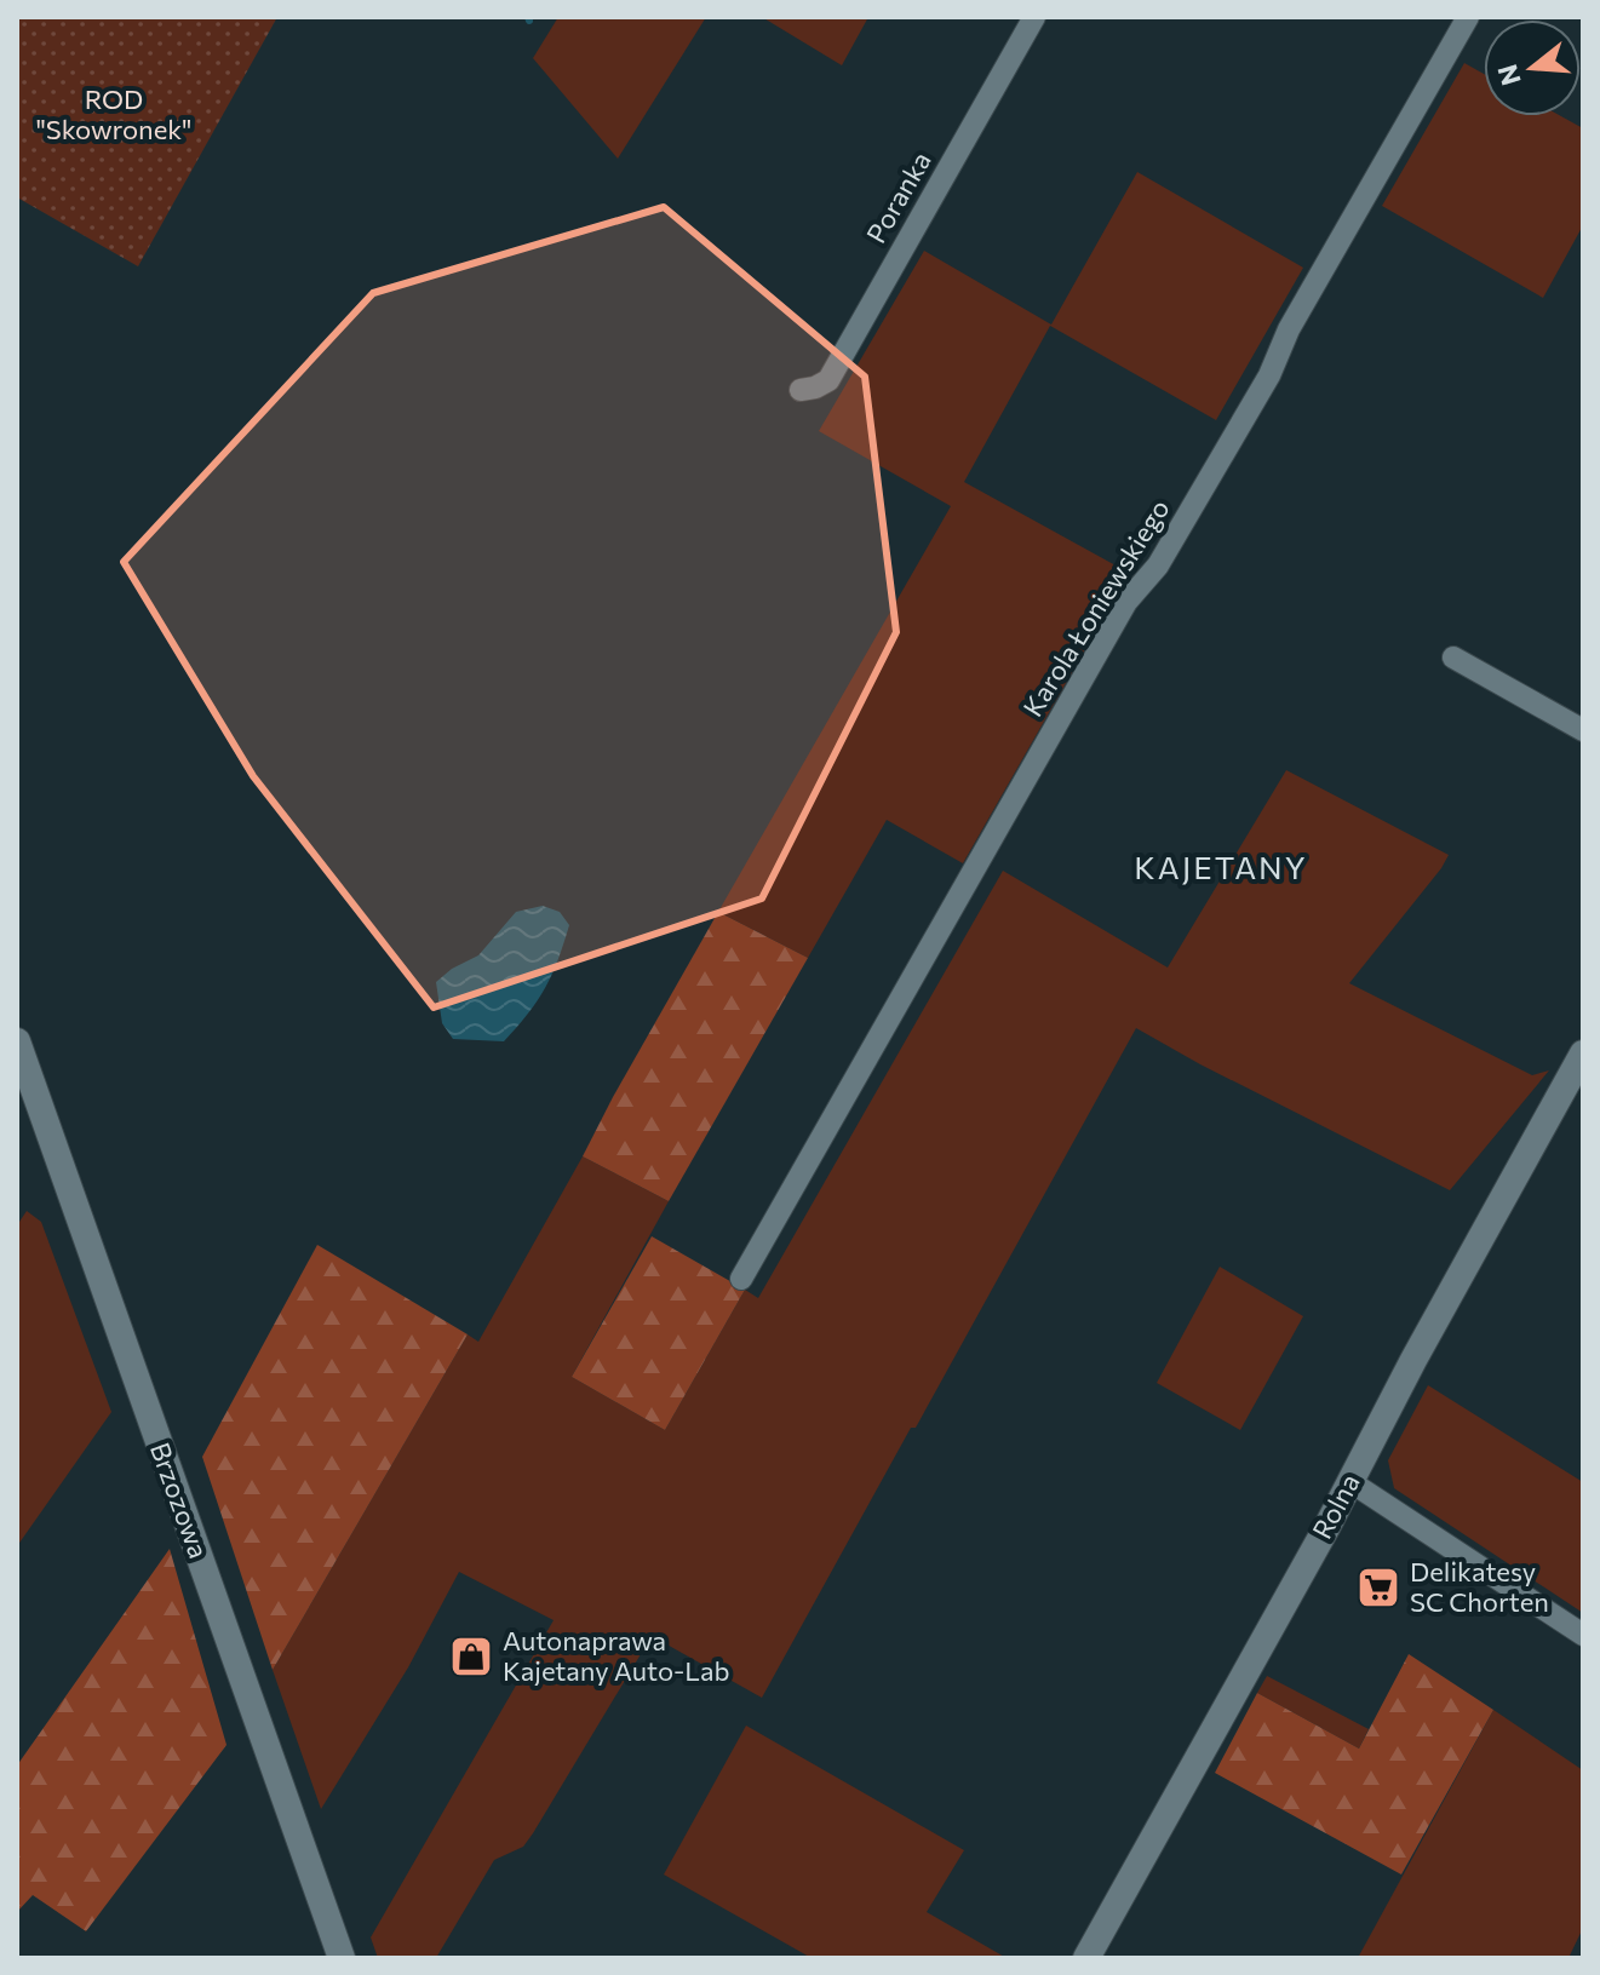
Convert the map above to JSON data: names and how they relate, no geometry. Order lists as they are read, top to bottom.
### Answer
{
  "streets": {
    "street": [
      "Poranka",
      "Karola Łoniewskiego",
      "Brzozowa",
      "Rolna"
    ]
  },
  "districts": ["KAJETANY"],
  "parks": ["ROD \"Skowronek\""],
  "places": {
    "supermarket": ["Delikatesy SC Chorten"],
    "shop": ["Autonaprawa Kajetany Auto-Lab"]
  },
  "north": "left"
}
